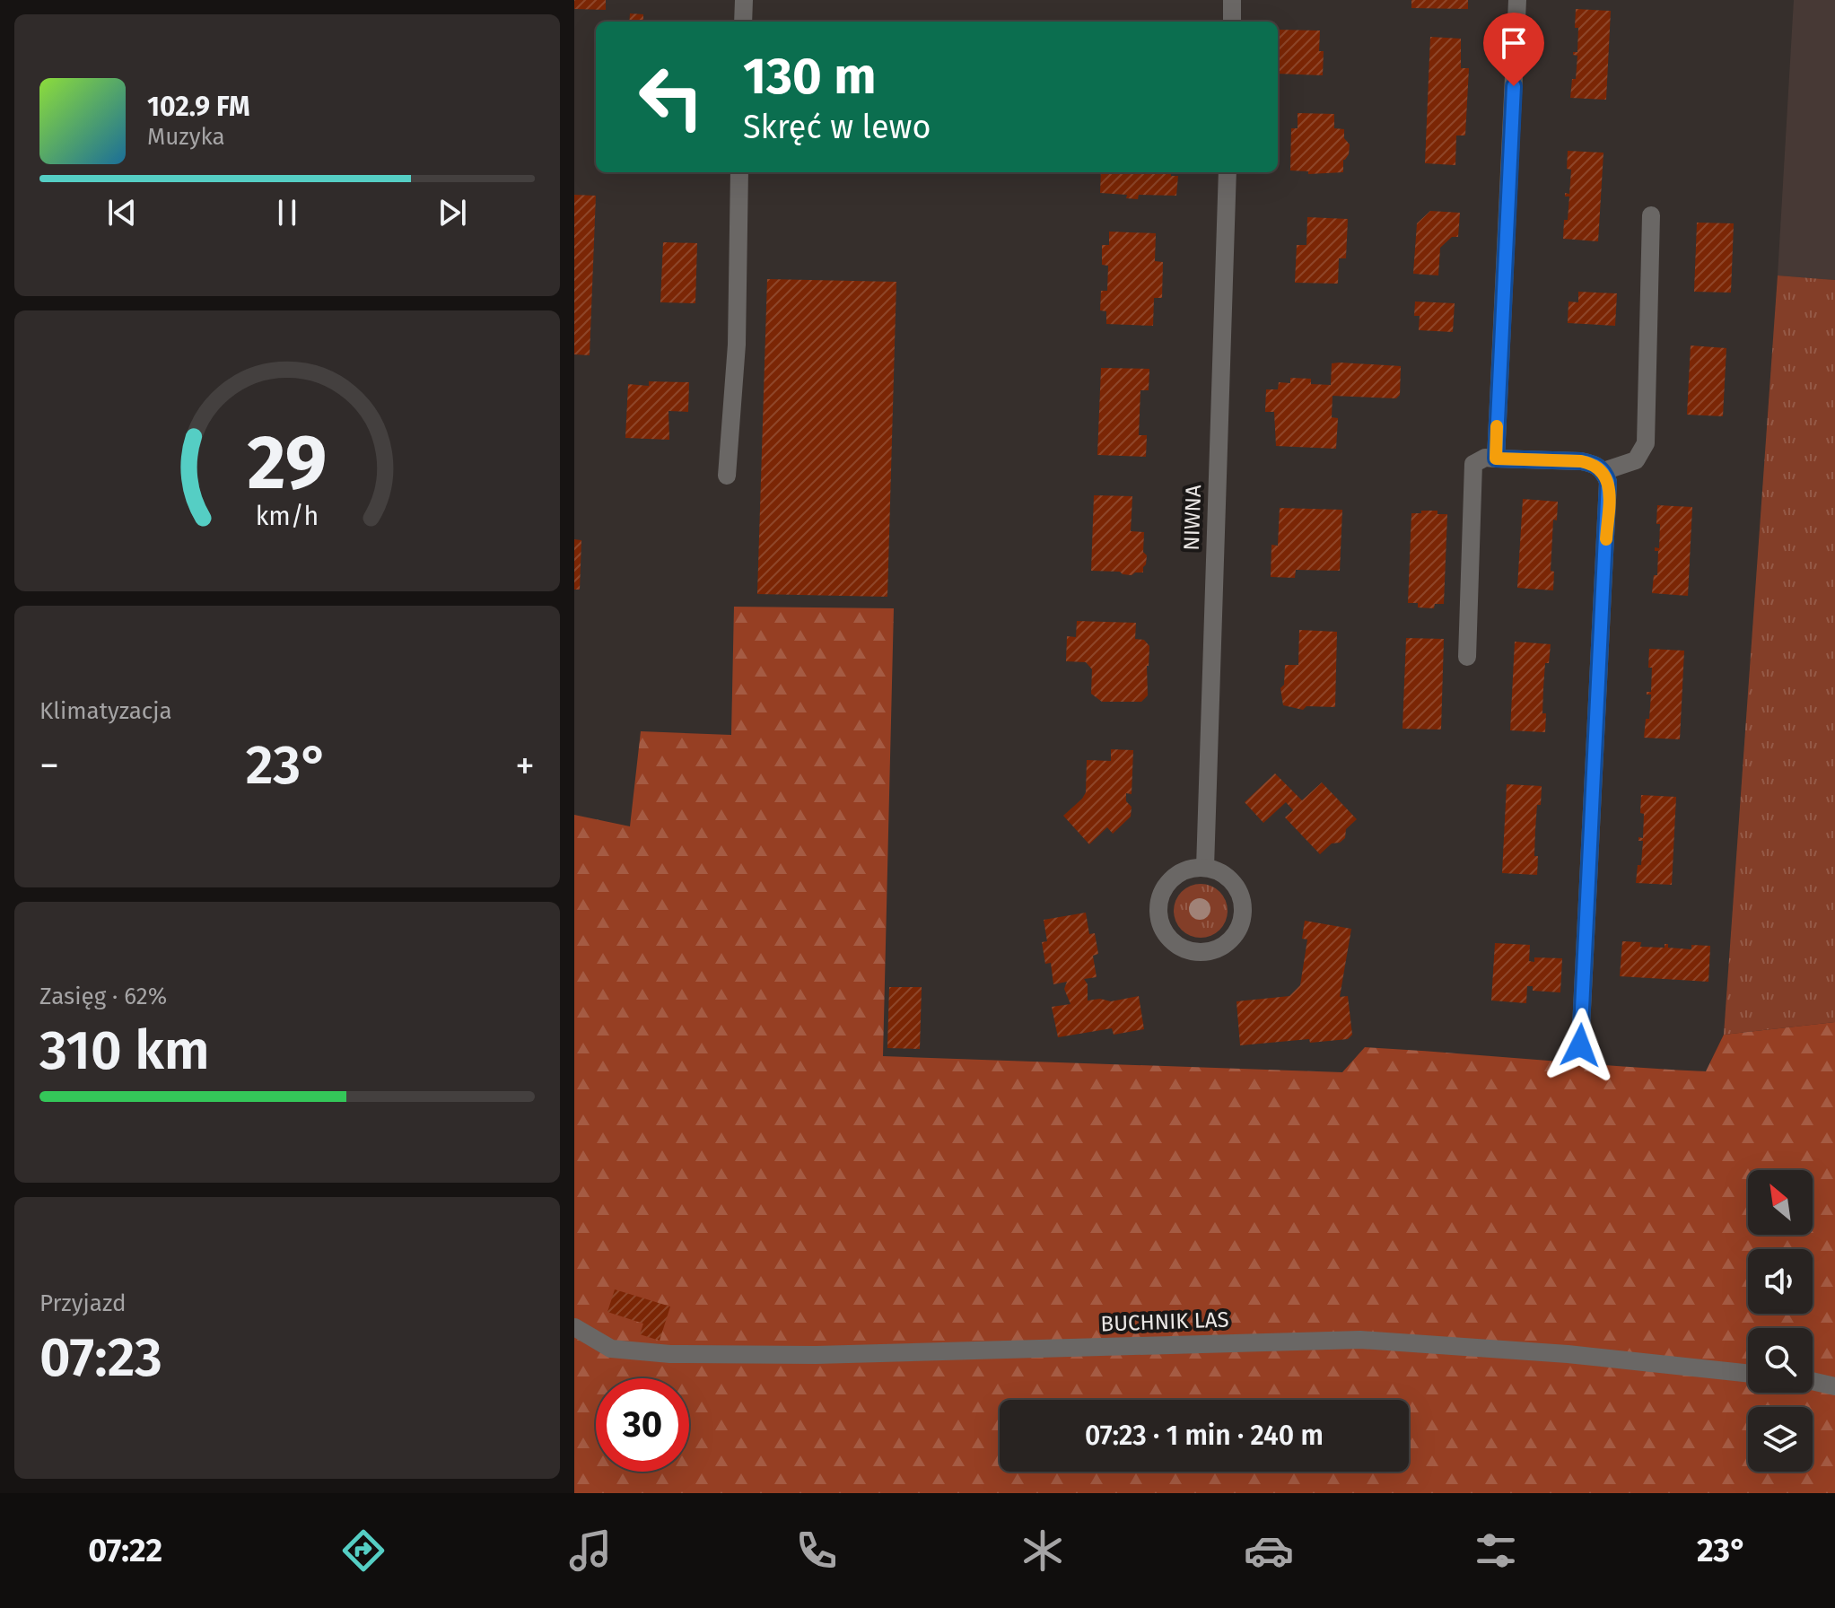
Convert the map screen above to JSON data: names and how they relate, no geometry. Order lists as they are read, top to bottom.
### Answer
{
  "streets": {
    "street": ["NIWNA", "BUCHNIK LAS"]
  },
  "north": "top left",
  "page": {
    "turn": ["130 m", "Skręć w lewo"],
    "song": ["102.9 FM", "Muzyka"],
    "tile": [
      "Klimatyzacja",
      ["Zasięg · 62%", "310 km"],
      ["Przyjazd", "07:23"]
    ],
    "heat": ["−", "23°", "+"],
    "limit": "30",
    "trip": "07:23 · 1 min · 240 m",
    "tabs": ["07:22", "23°"],
    "gauge": ["29", "km/h"]
  }
}
